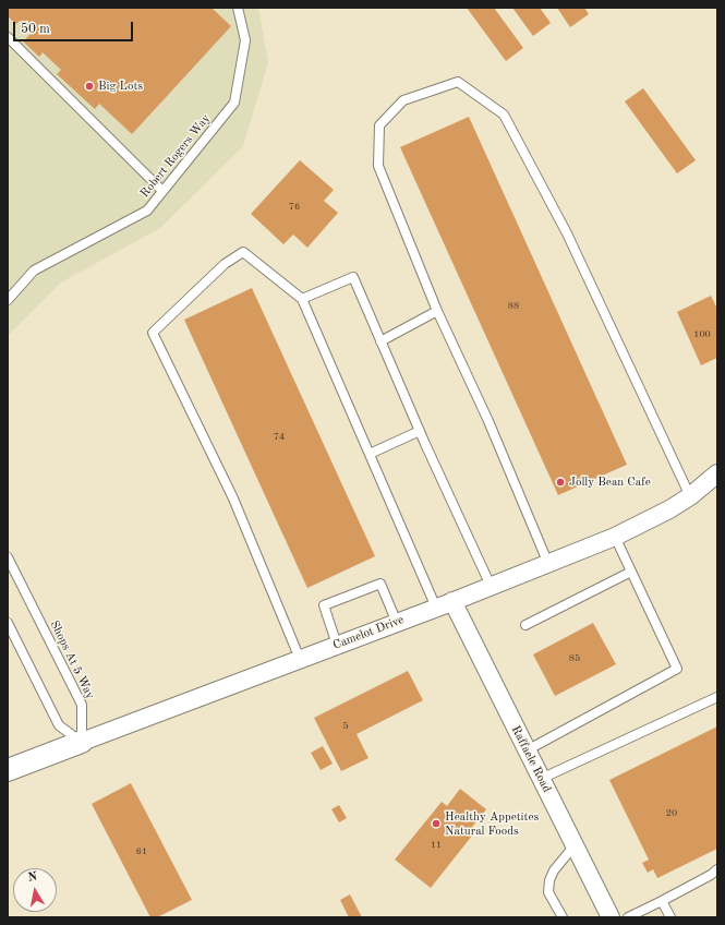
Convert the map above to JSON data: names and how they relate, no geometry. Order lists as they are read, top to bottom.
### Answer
{
  "streets": {
    "street": ["Camelot Drive", "Raffaele Road"],
    "lane": ["Robert Rogers Way", "Shops At 5 Way"]
  },
  "crossings": [
    ["Camelot Drive", "Shops At 5 Way"],
    ["Camelot Drive", "Raffaele Road"]
  ],
  "places": ["Big Lots", "Jolly Bean Cafe", "Healthy Appetites Natural Foods"],
  "house_numbers": [
    "76",
    "88",
    "100",
    "74",
    "85",
    "5",
    "20",
    "11",
    "61"
  ],
  "scale_bar": "50 m",
  "north": "top"
}
